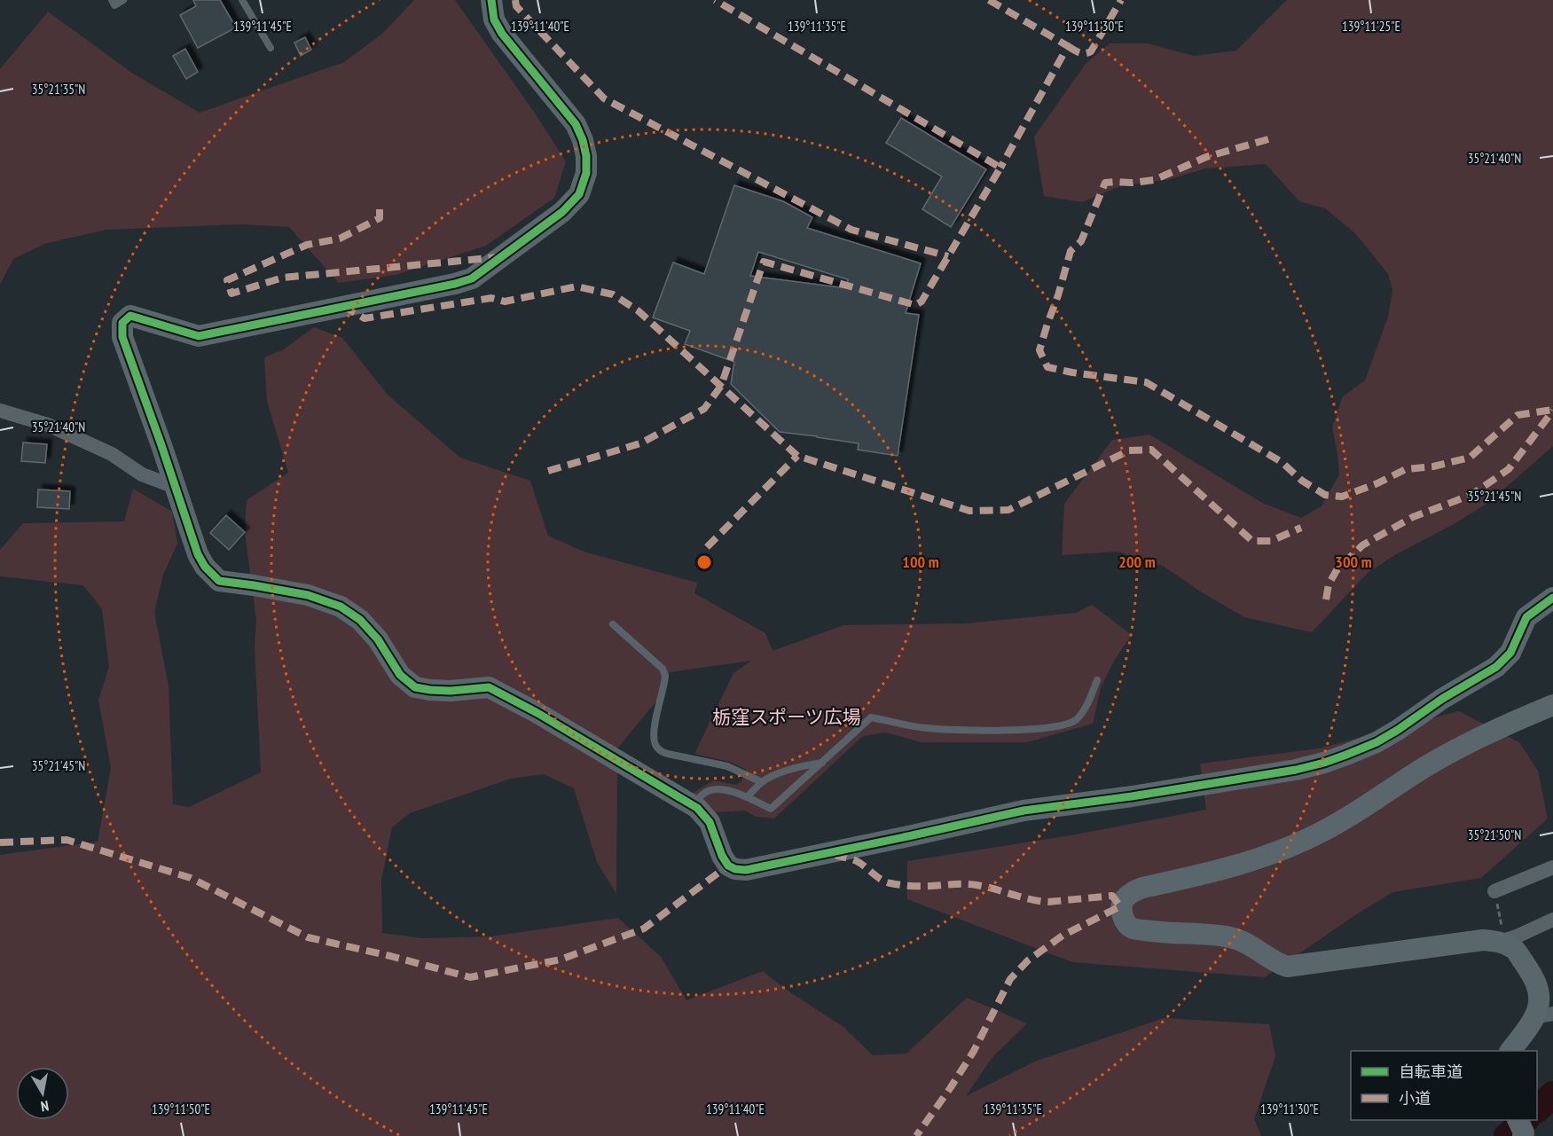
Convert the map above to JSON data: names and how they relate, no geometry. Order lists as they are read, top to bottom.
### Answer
{
  "parks": ["栃窪スポーツ広場"],
  "legend": ["自転車道", "小道"],
  "north": "bottom",
  "coordinates": [
    "139°11'45\"E",
    "139°11'40\"E",
    "139°11'35\"E",
    "139°11'25\"E",
    "139°11'30\"E",
    "35°21'35\"N",
    "35°21'40\"N",
    "35°21'45\"N",
    "35°21'50\"N",
    "139°11'50\"E"
  ],
  "rings": ["100 m", "200 m", "300 m"]
}
